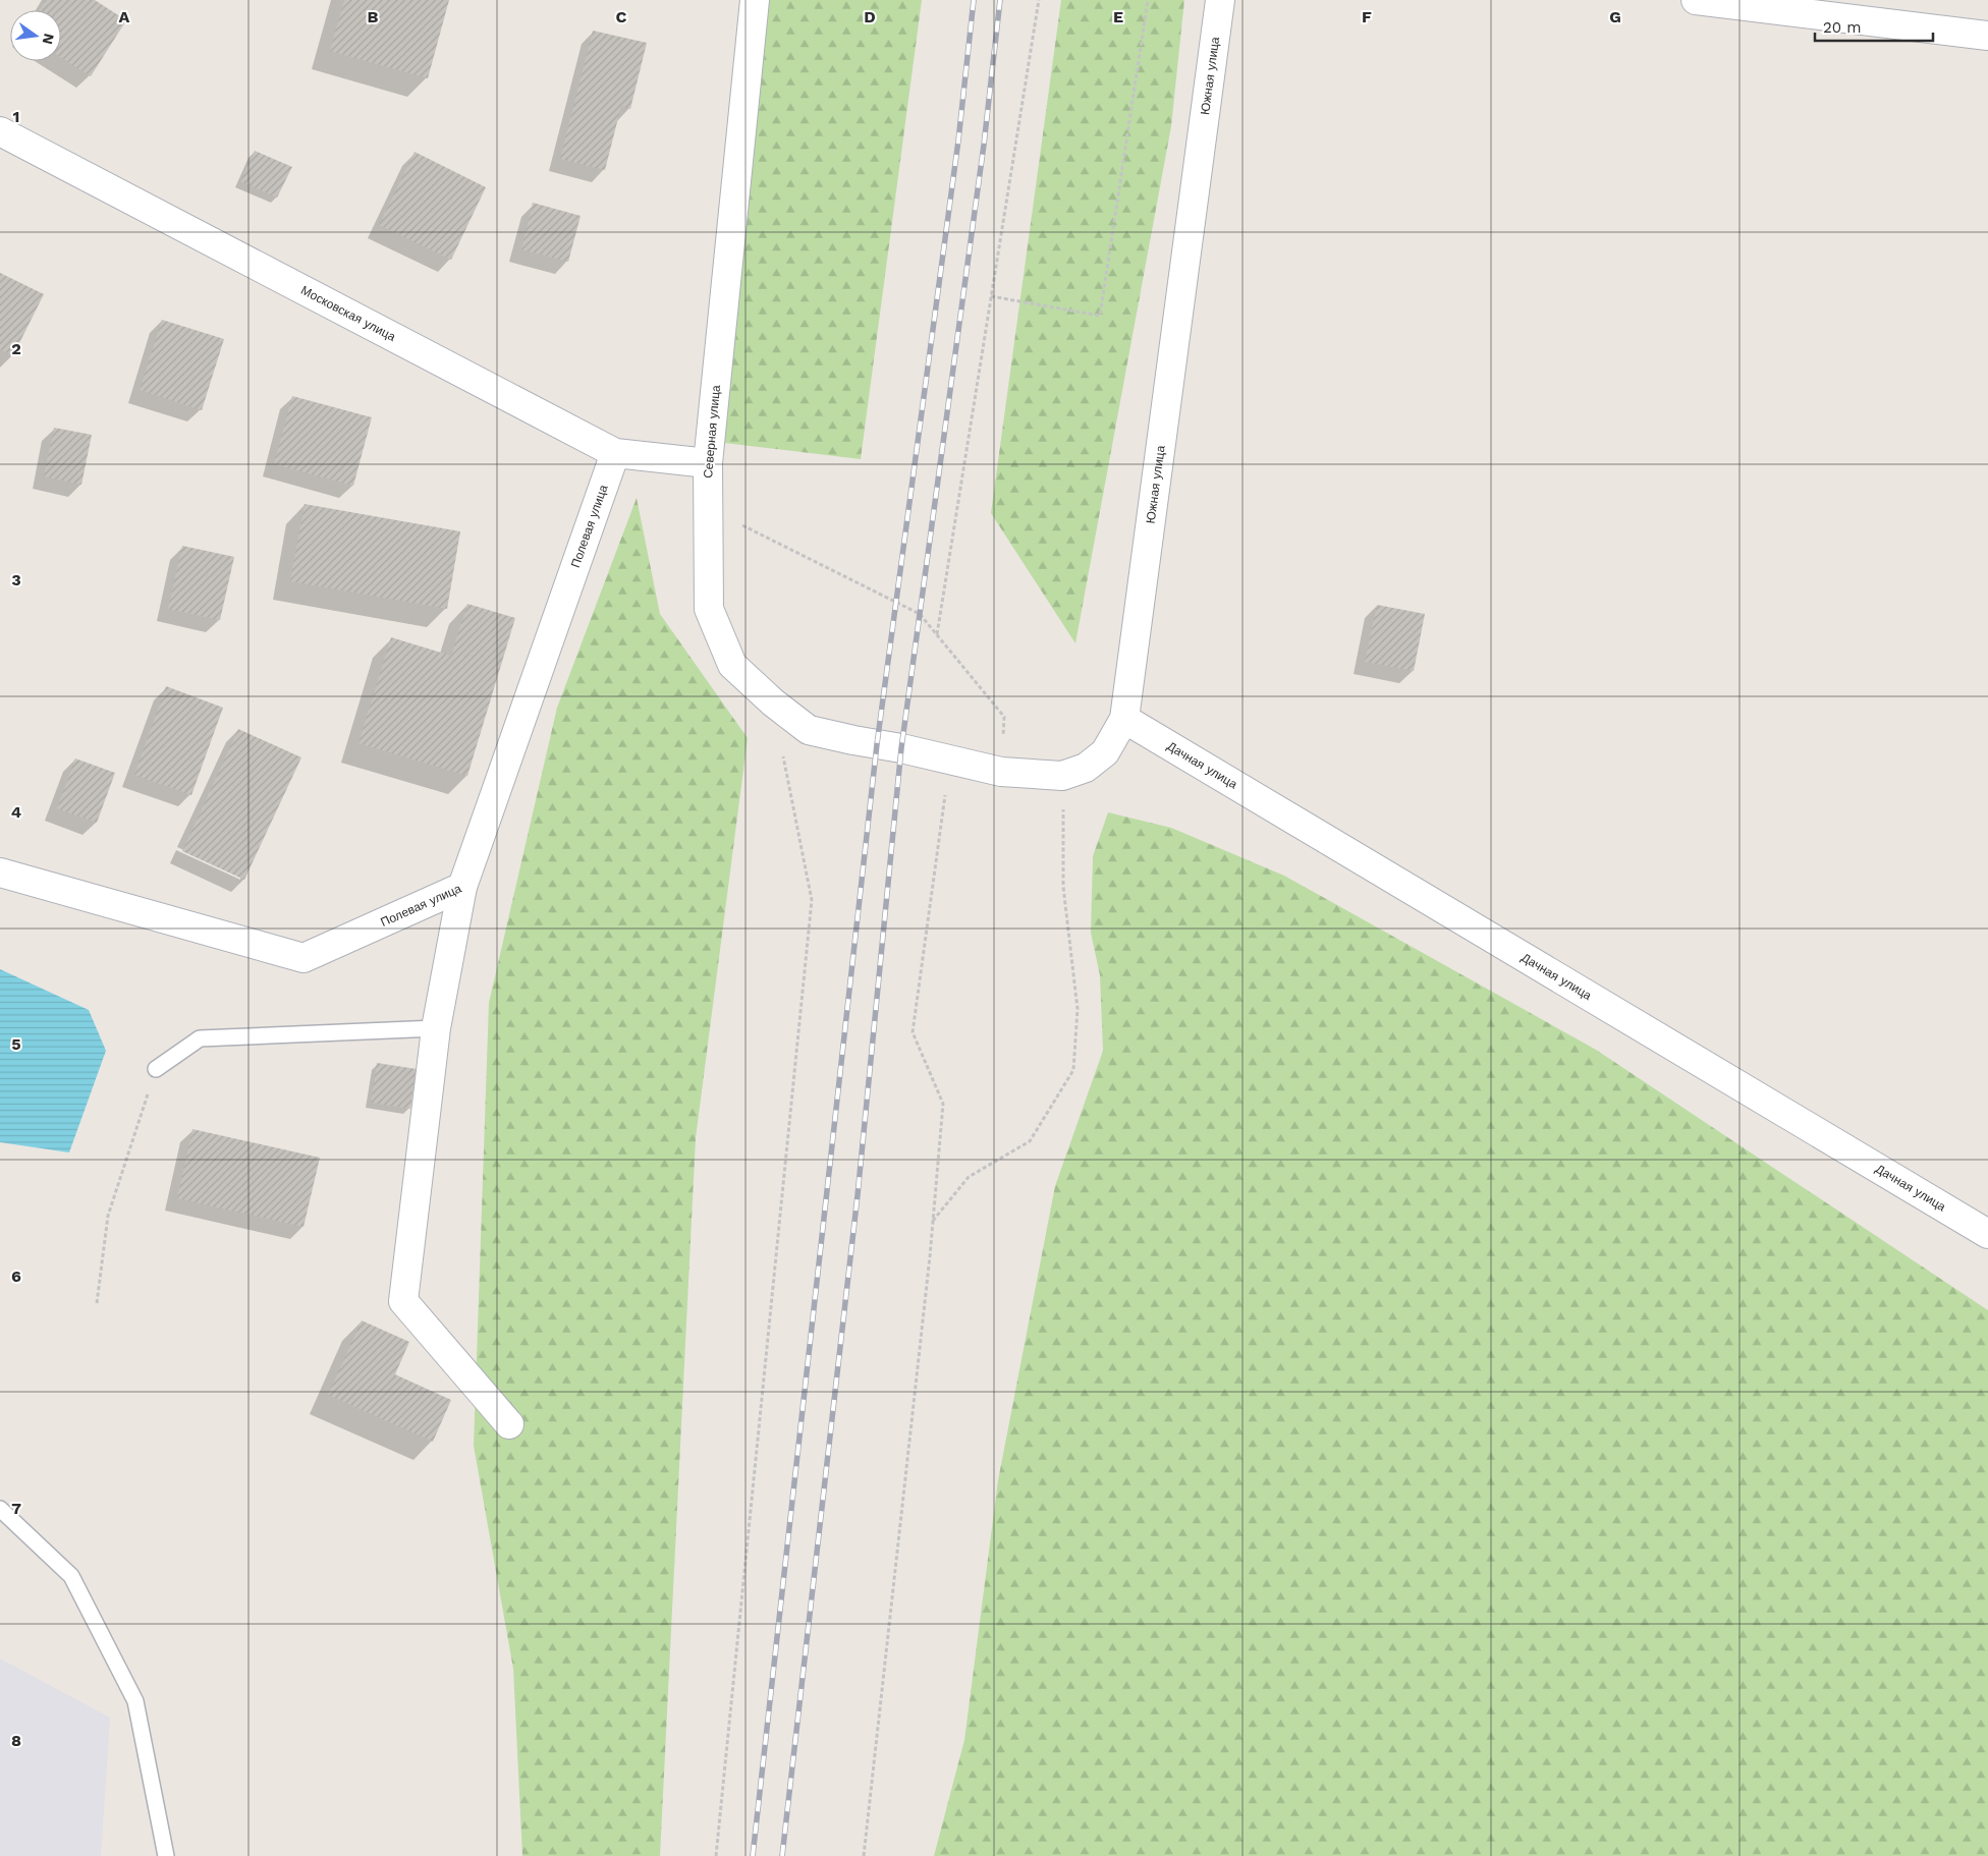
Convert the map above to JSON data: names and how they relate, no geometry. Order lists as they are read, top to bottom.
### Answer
{
  "streets": {
    "street": [
      "Южная улица",
      "Московская улица",
      "Северная улица",
      "Полевая улица",
      "Дачная улица"
    ]
  },
  "crossings": [
    ["Южная улица", "Северная улица"],
    ["Южная улица", "Дачная улица"],
    ["Московская улица", "Северная улица"],
    ["Московская улица", "Полевая улица"]
  ],
  "scale_bar": "20 m",
  "north": "right",
  "grid": {
    "columns": [
      "A",
      "B",
      "C",
      "D",
      "E",
      "F",
      "G"
    ],
    "rows": [
      "1",
      "2",
      "3",
      "4",
      "5",
      "6",
      "7",
      "8"
    ]
  }
}
